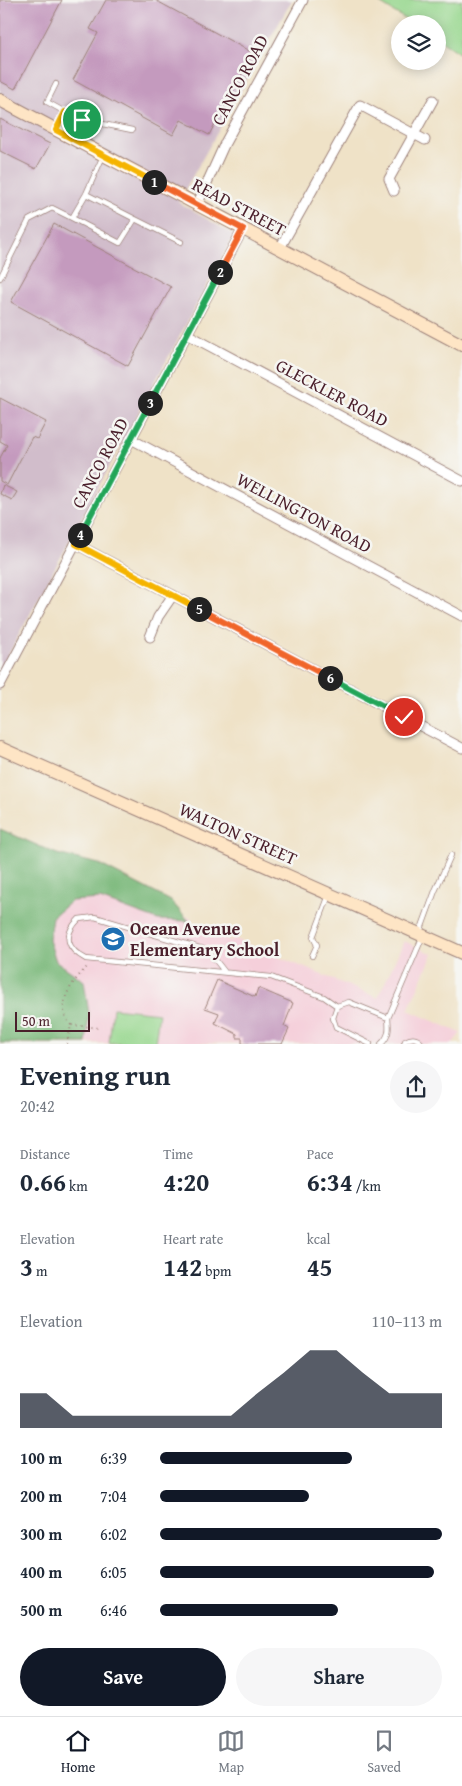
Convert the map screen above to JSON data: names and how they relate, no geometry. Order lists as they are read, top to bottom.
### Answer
{
  "streets": {
    "street": [
      "CANCO ROAD",
      "READ STREET",
      "GLECKLER ROAD",
      "WELLINGTON ROAD",
      "WALTON STREET"
    ]
  },
  "crossings": [
    ["CANCO ROAD", "READ STREET"],
    ["CANCO ROAD", "GLECKLER ROAD"],
    ["CANCO ROAD", "WELLINGTON ROAD"]
  ],
  "places": {
    "school or university": ["Ocean Avenue Elementary School"]
  },
  "scale_bar": "50 m",
  "page": {
    "pins": [
      "1",
      "2",
      "3",
      "4",
      "5",
      "6"
    ],
    "scale": "50 m",
    "heading": ["Evening run", "20:42"],
    "stats": [
      ["Distance", "0.66 km"],
      ["Time", "4:20"],
      ["Pace", "6:34 /km"],
      ["Elevation", "3 m"],
      ["Heart rate", "142 bpm"],
      ["kcal", "45"]
    ],
    "chart": ["Elevation", "110–113 m"],
    "list": [
      {
        "name": "100 m",
        "note": "6:39"
      },
      {
        "name": "200 m",
        "note": "7:04"
      },
      {
        "name": "300 m",
        "note": "6:02"
      },
      {
        "name": "400 m",
        "note": "6:05"
      },
      {
        "name": "500 m",
        "note": "6:46"
      }
    ],
    "buttons": ["Save", "Share"],
    "tabs": ["Home", "Map", "Saved"]
  }
}
